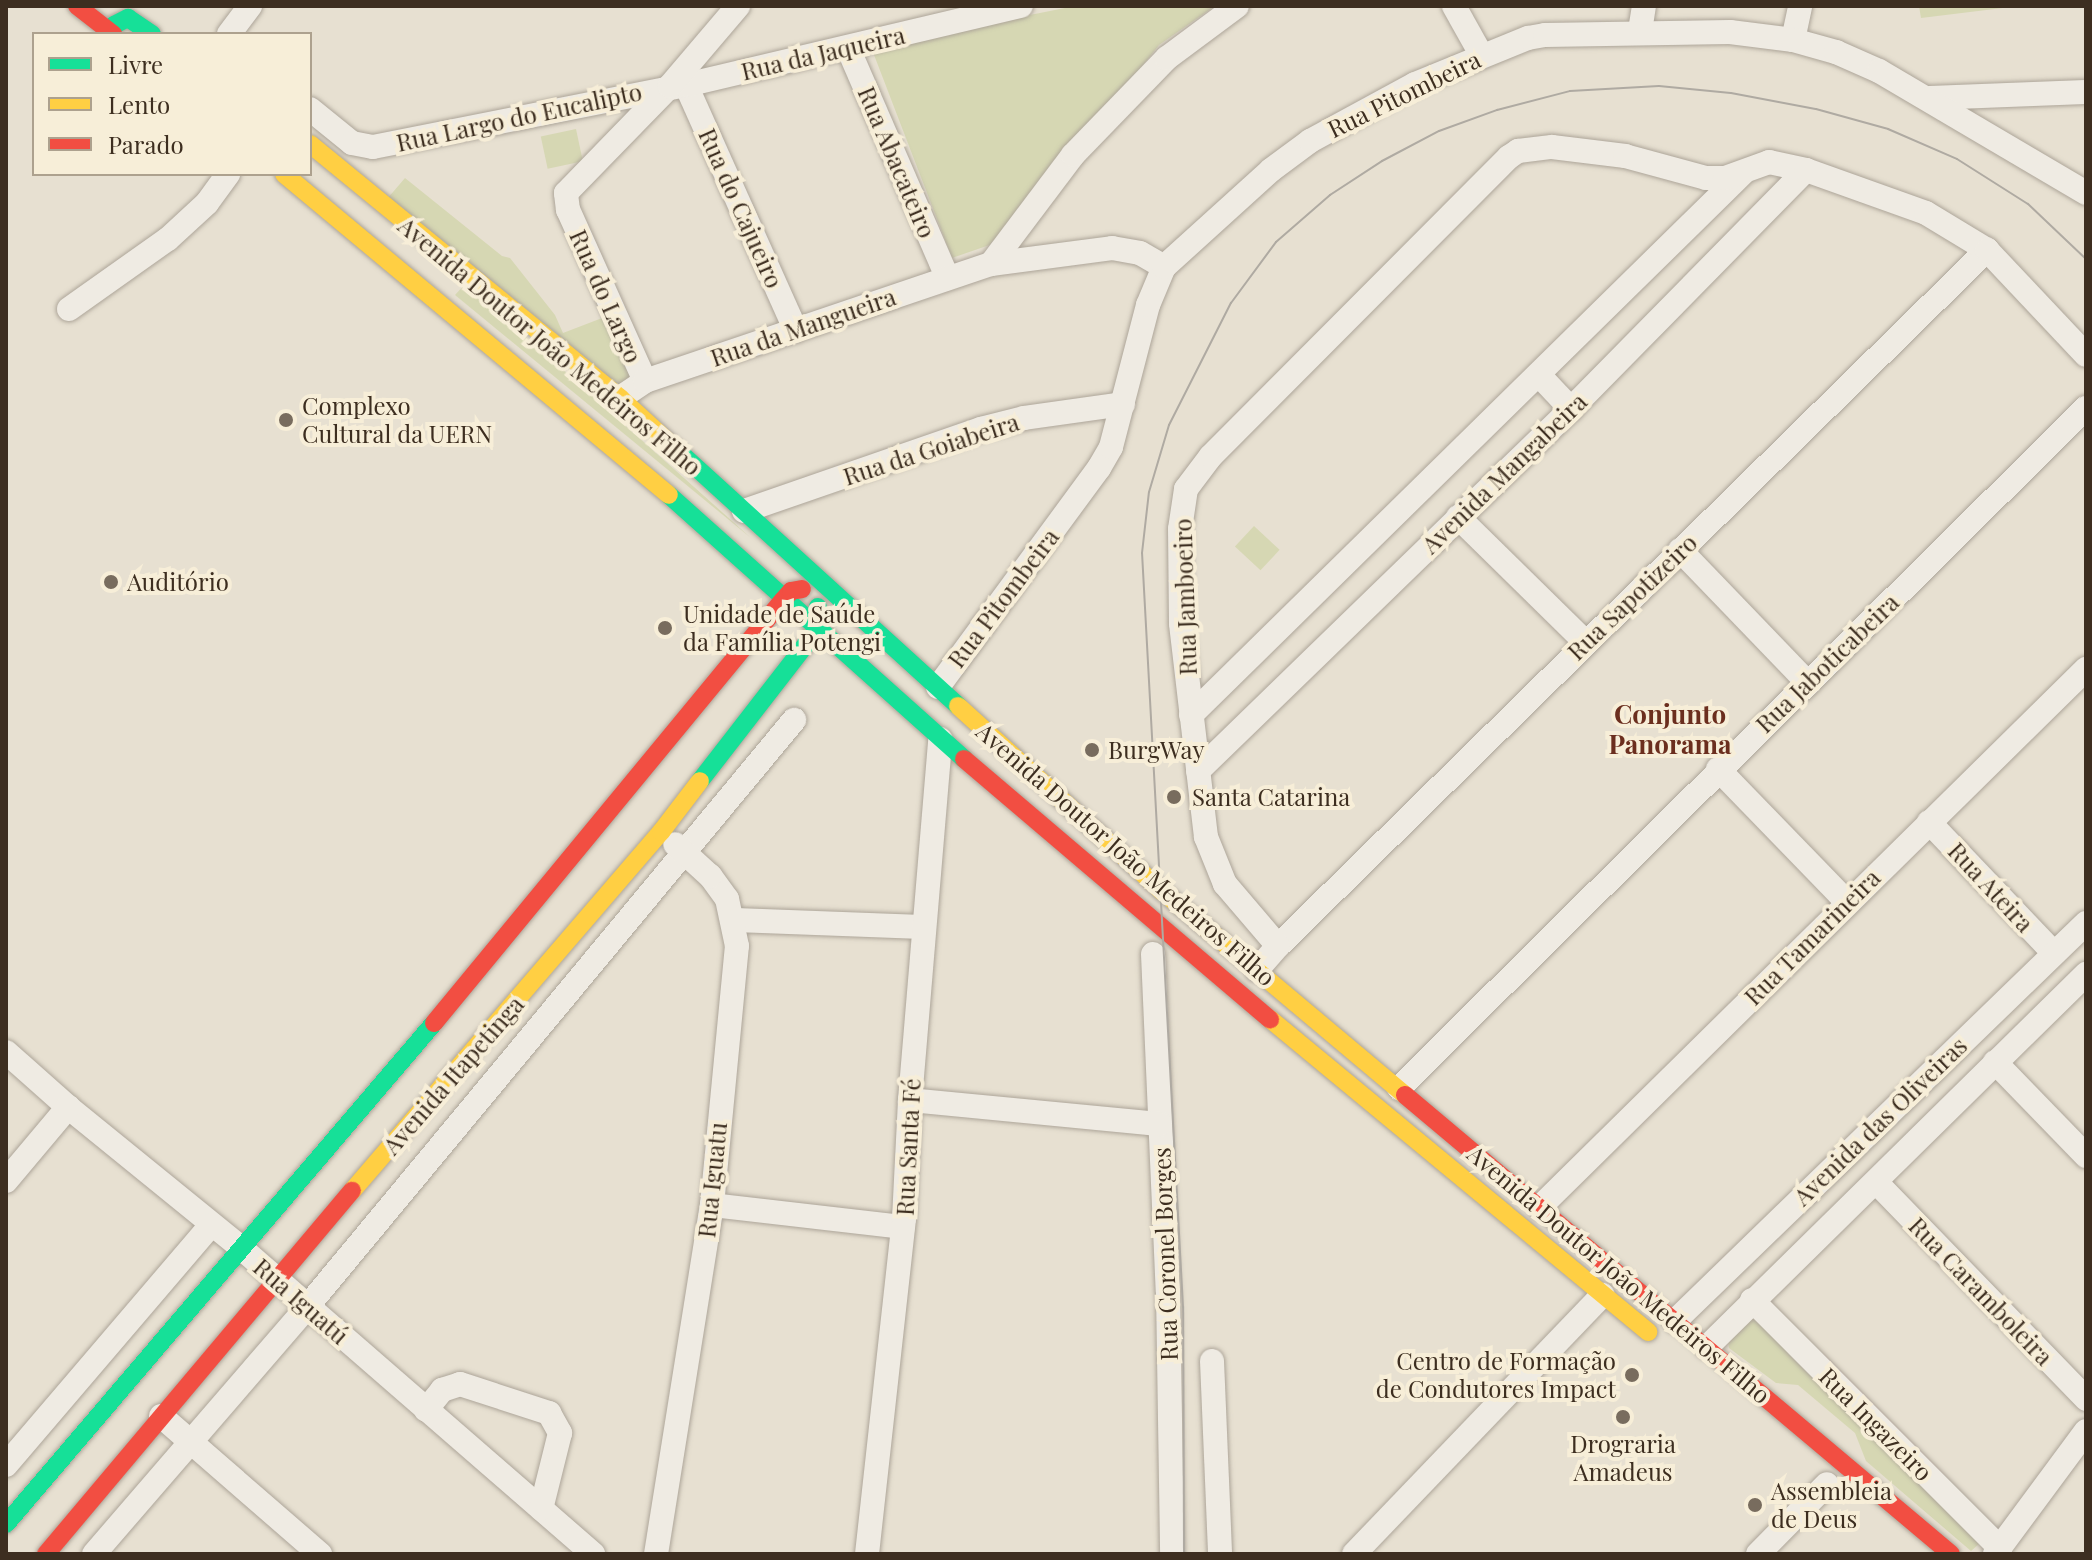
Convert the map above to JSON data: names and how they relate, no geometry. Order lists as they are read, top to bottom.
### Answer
{
  "streets": {
    "main road": ["Avenida Doutor João Medeiros Filho", "Avenida Itapetinga"],
    "street": [
      "Rua da Jaqueira",
      "Rua Pitombeira",
      "Rua Largo do Eucalipto",
      "Rua Abacateiro",
      "Rua do Cajueiro",
      "Rua do Largo",
      "Rua da Mangueira",
      "Rua da Goiabeira",
      "Avenida Mangabeira",
      "Rua Jamboeiro",
      "Rua Sapotizeiro",
      "Rua Jaboticabeira",
      "Rua Ateira",
      "Rua Tamarineira",
      "Avenida das Oliveiras",
      "Rua Santa Fé",
      "Rua Iguatu",
      "Rua Coronel Borges",
      "Rua Caramboleira",
      "Rua Iguatú",
      "Rua Ingazeiro"
    ]
  },
  "crossings": [
    ["Rua da Jaqueira", "Rua Largo do Eucalipto"],
    ["Rua da Jaqueira", "Rua Abacateiro"],
    ["Rua da Jaqueira", "Rua do Cajueiro"],
    ["Rua Pitombeira", "Rua da Mangueira"],
    ["Rua Pitombeira", "Avenida Doutor João Medeiros Filho"],
    ["Rua Pitombeira", "Rua da Goiabeira"],
    ["Rua Largo do Eucalipto", "Rua do Cajueiro"],
    ["Rua Largo do Eucalipto", "Rua do Largo"],
    ["Rua Abacateiro", "Rua da Mangueira"],
    ["Rua do Cajueiro", "Rua da Mangueira"],
    ["Rua do Largo", "Rua da Mangueira"],
    ["Rua da Mangueira", "Avenida Doutor João Medeiros Filho"],
    ["Avenida Doutor João Medeiros Filho", "Rua da Goiabeira"],
    ["Avenida Doutor João Medeiros Filho", "Rua Jaboticabeira"],
    ["Avenida Doutor João Medeiros Filho", "Rua Tamarineira"],
    ["Avenida Doutor João Medeiros Filho", "Avenida Itapetinga"],
    ["Avenida Doutor João Medeiros Filho", "Avenida das Oliveiras"],
    ["Avenida Doutor João Medeiros Filho", "Rua Santa Fé"],
    ["Avenida Mangabeira", "Rua Jamboeiro"],
    ["Rua Jamboeiro", "Rua Sapotizeiro"],
    ["Rua Ateira", "Rua Tamarineira"],
    ["Rua Ateira", "Avenida das Oliveiras"],
    ["Avenida Itapetinga", "Rua Iguatu"],
    ["Avenida Itapetinga", "Rua Iguatú"],
    ["Avenida das Oliveiras", "Rua Caramboleira"],
    ["Avenida das Oliveiras", "Rua Ingazeiro"]
  ],
  "districts": ["Conjunto Panorama"],
  "places": [
    "Complexo Cultural da UERN",
    "Auditório",
    "Unidade de Saúde da Família Potengi",
    "BurgWay",
    "Santa Catarina",
    "Centro de Formação de Condutores Impact",
    "Drograria Amadeus",
    "Assembleia de Deus"
  ],
  "legend": ["Livre", "Lento", "Parado"]
}
